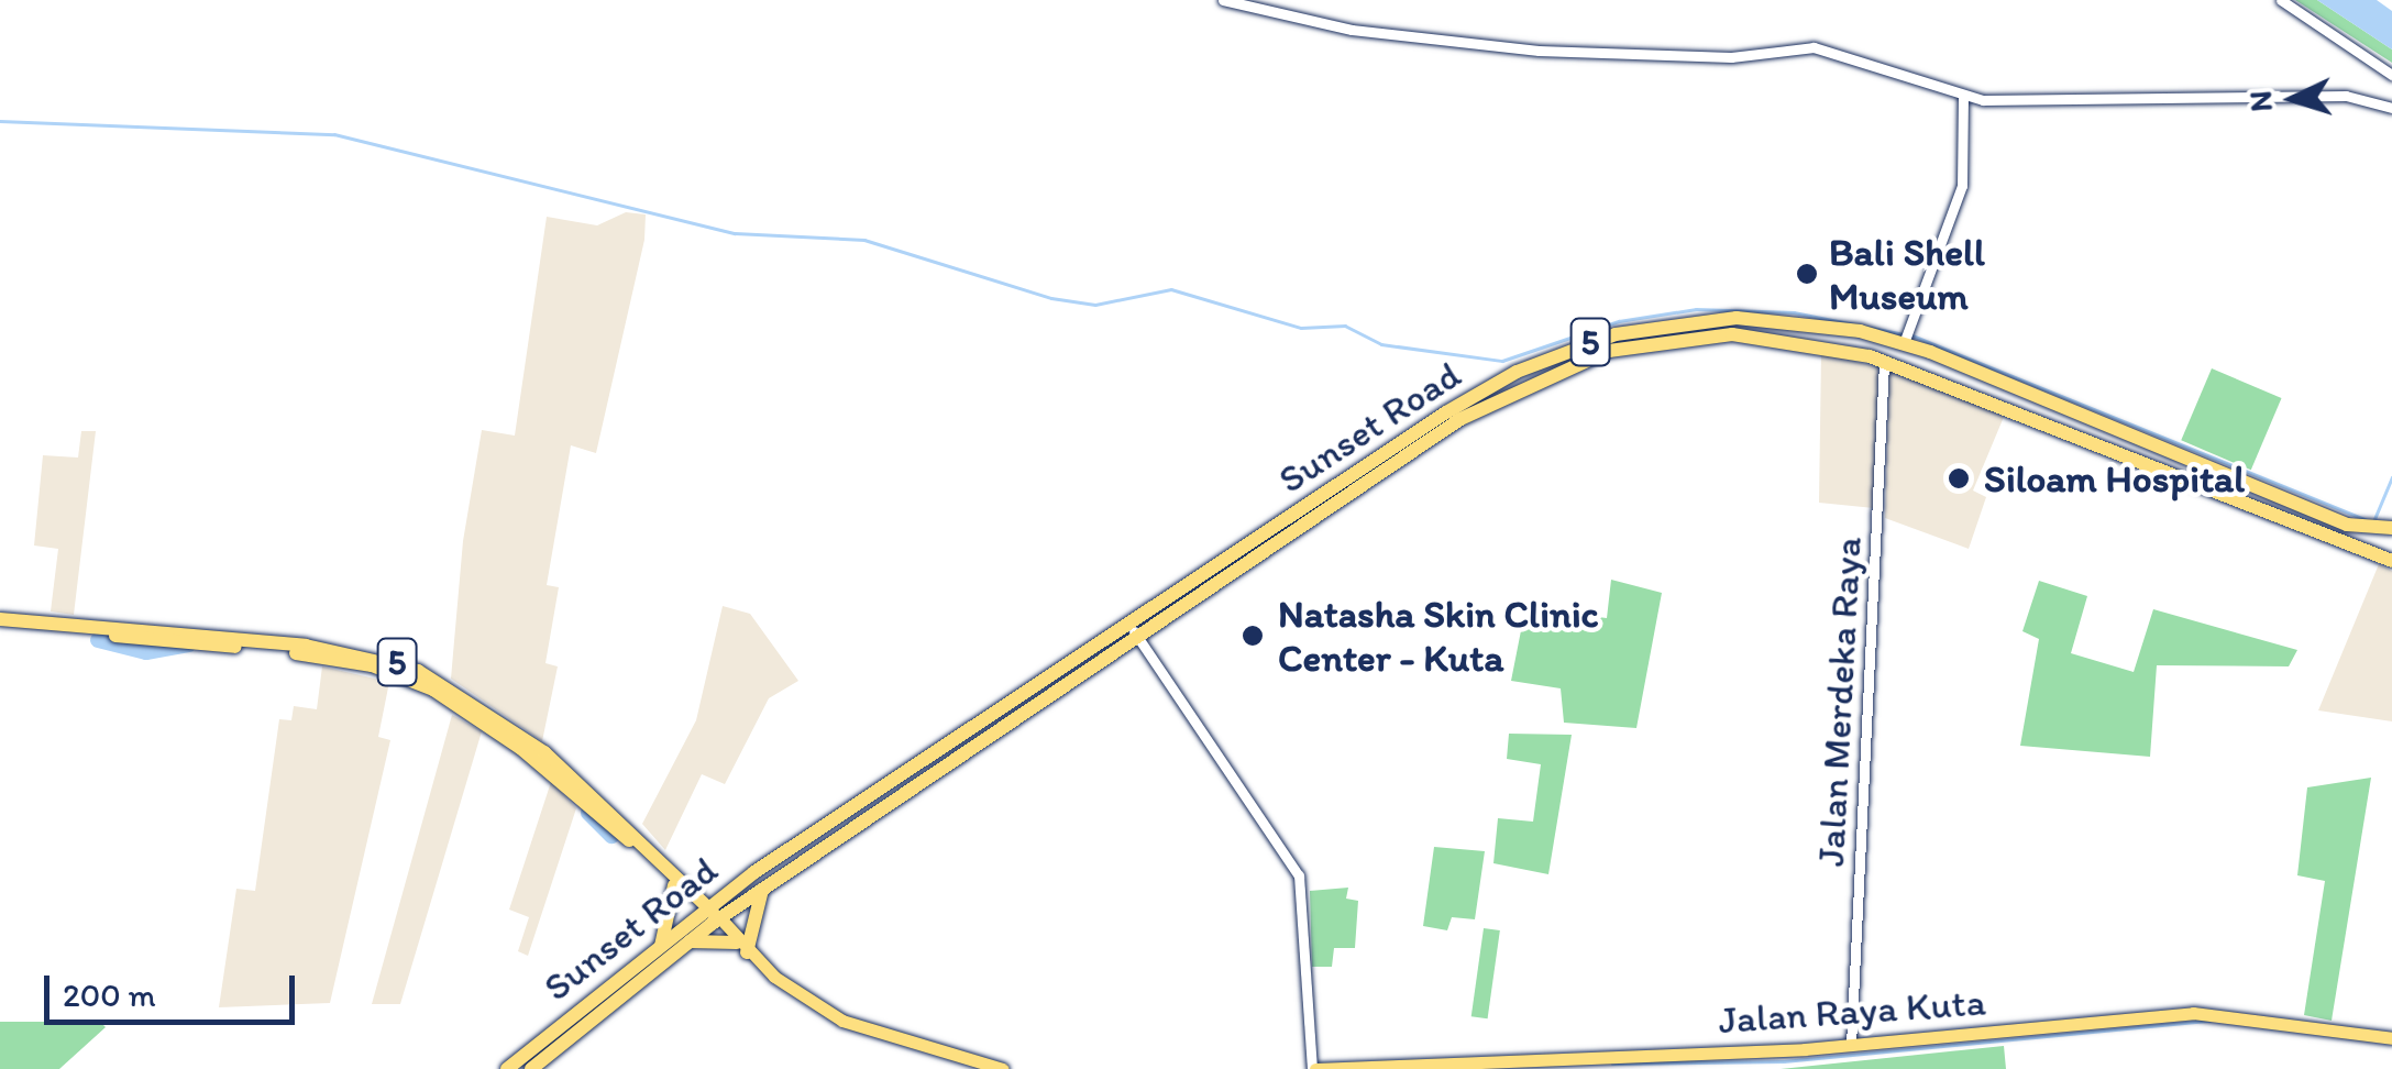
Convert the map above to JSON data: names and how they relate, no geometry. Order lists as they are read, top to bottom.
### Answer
{
  "streets": {
    "highway": ["5", "Sunset Road"],
    "main road": ["Jalan Raya Kuta"],
    "street": ["Jalan Merdeka Raya"]
  },
  "crossings": [
    ["5", "Sunset Road"],
    ["Sunset Road", "Jalan Merdeka Raya"],
    ["Jalan Merdeka Raya", "Jalan Raya Kuta"]
  ],
  "places": ["Bali Shell Museum", "Siloam Hospital", "Natasha Skin Clinic Center - Kuta"],
  "scale_bar": "200 m",
  "north": "left"
}
